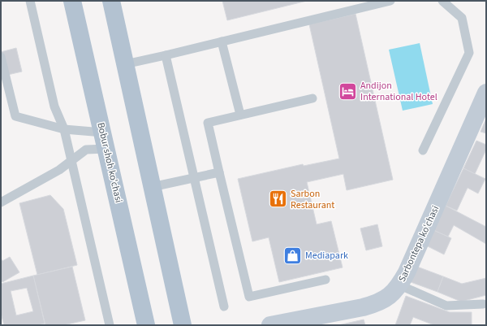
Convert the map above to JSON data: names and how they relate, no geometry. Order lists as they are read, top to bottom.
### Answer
{
  "streets": {
    "main road": ["Bobur shoh ko'chasi"],
    "street": ["Sarbontepa ko'chasi"]
  },
  "places": {
    "hotel": ["Andijon International Hotel"],
    "restaurant": ["Sarbon Restaurant"],
    "shop": ["Mediapark"]
  }
}
